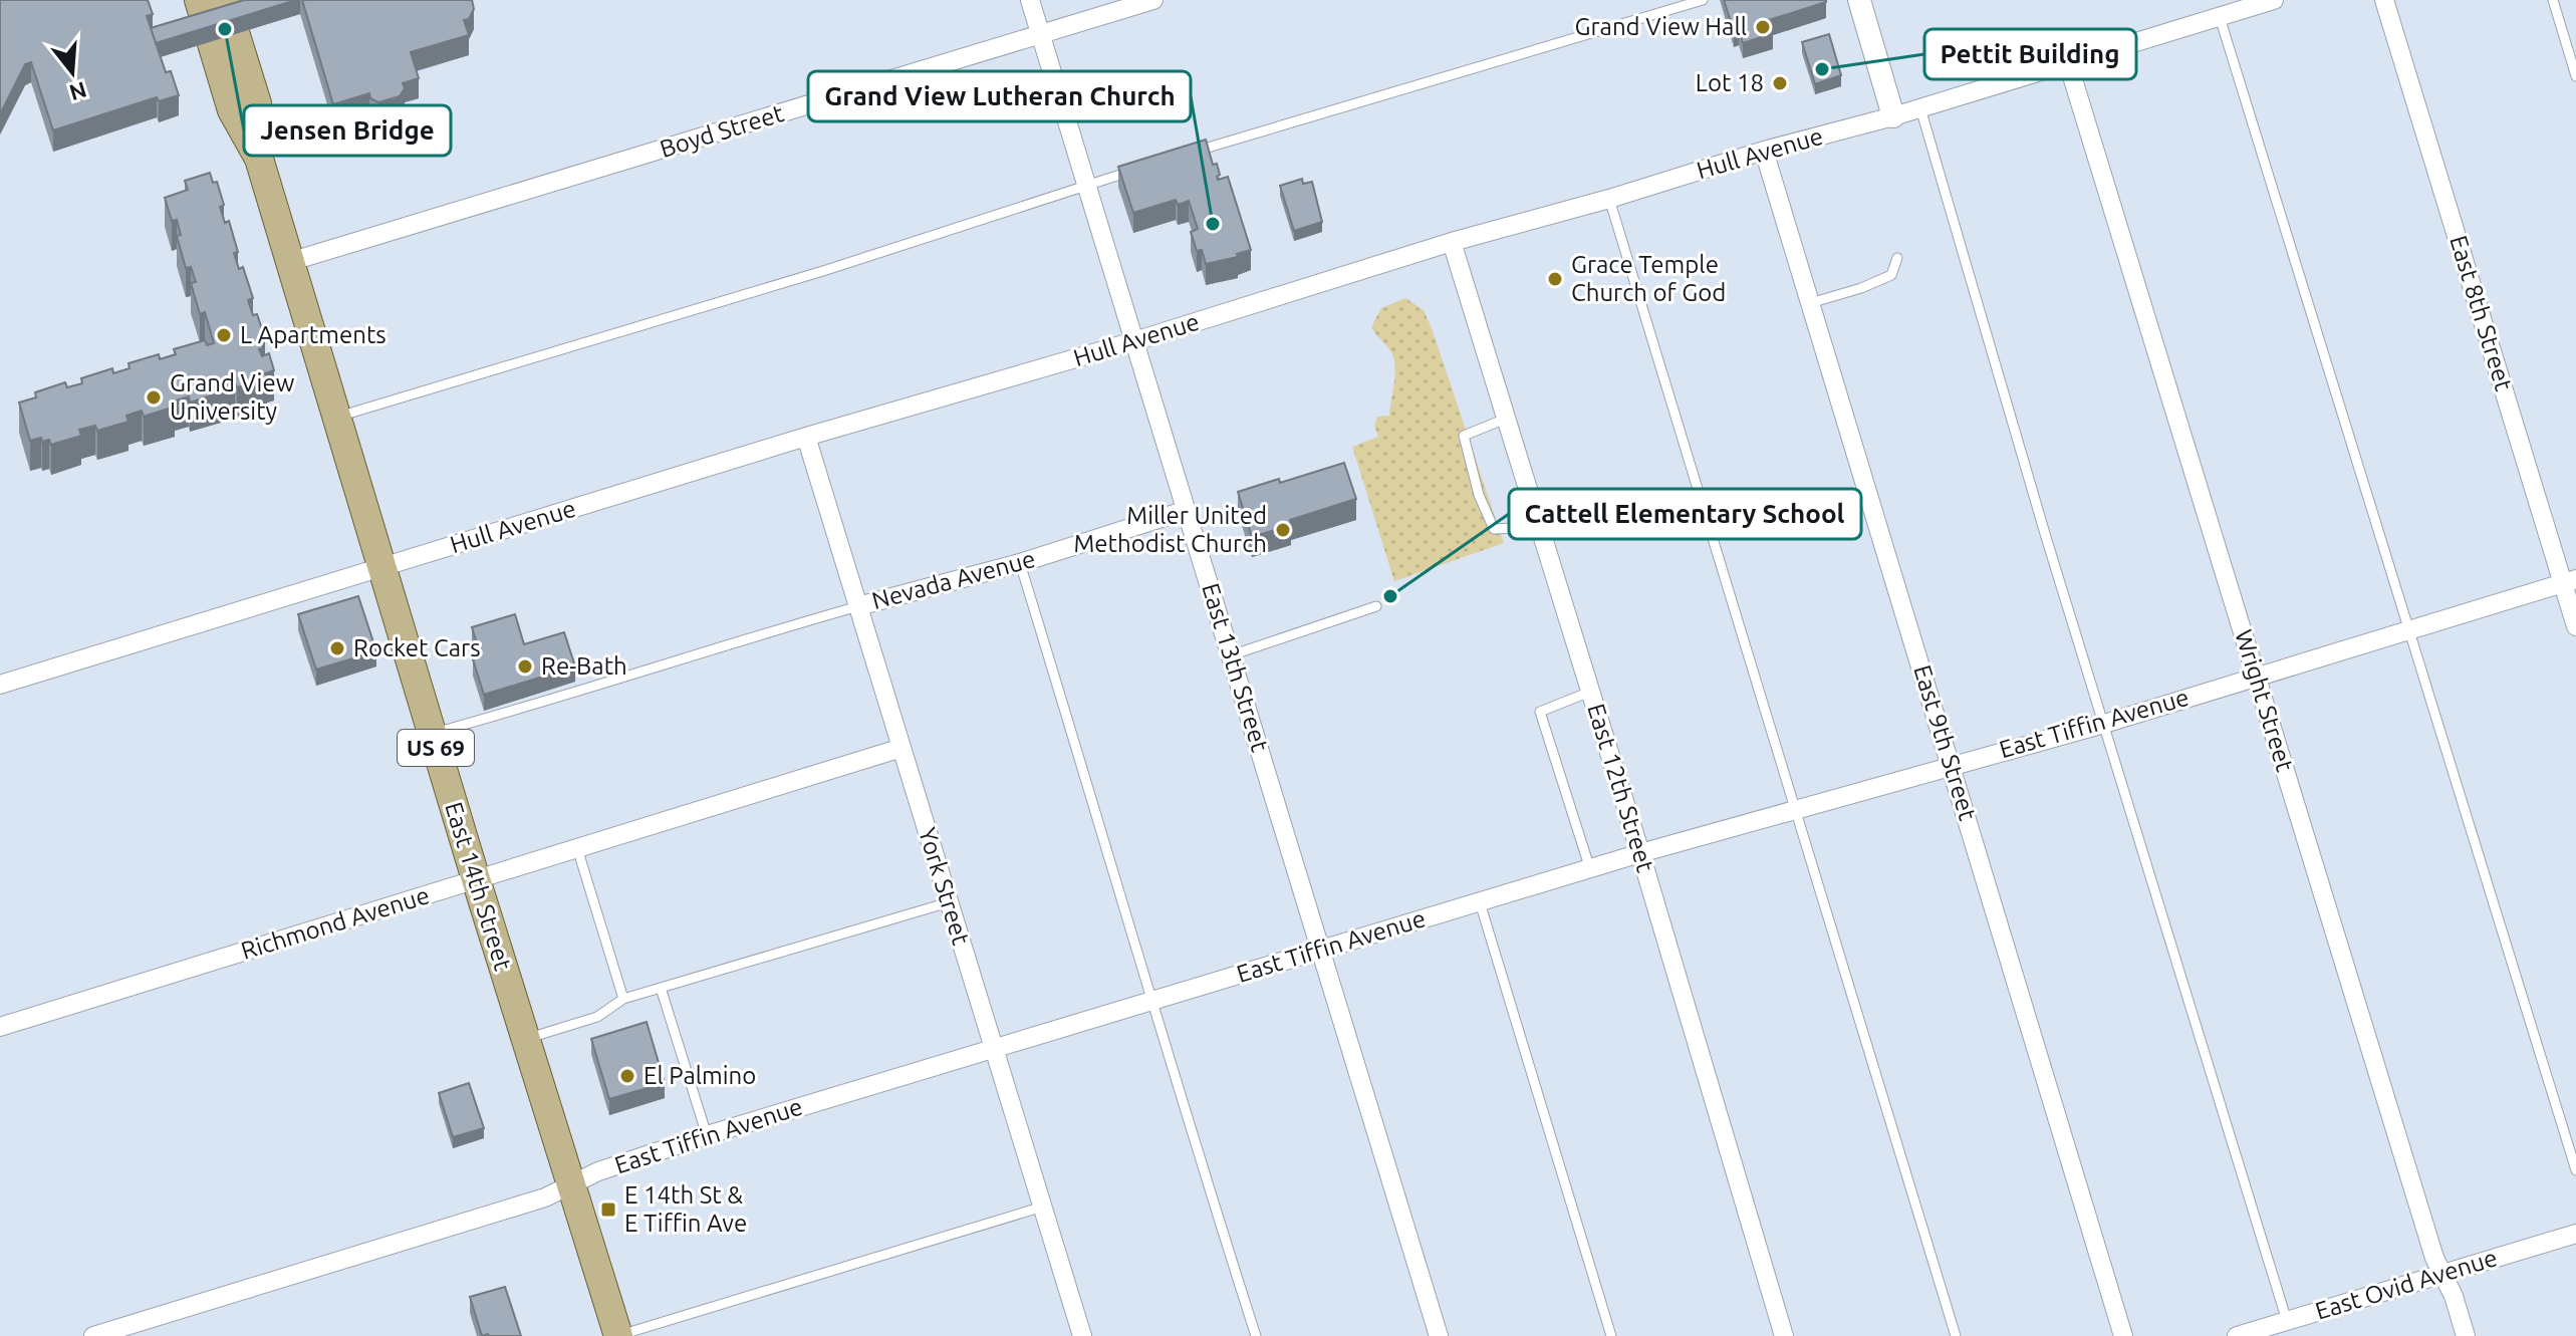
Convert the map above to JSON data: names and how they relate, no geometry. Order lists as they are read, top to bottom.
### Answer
{
  "streets": {
    "main road": ["US 69", "East 14th Street"],
    "street": [
      "Boyd Street",
      "Hull Avenue",
      "East 8th Street",
      "Nevada Avenue",
      "East 13th Street",
      "Wright Street",
      "East Tiffin Avenue",
      "East 9th Street",
      "East 12th Street",
      "York Street",
      "Richmond Avenue",
      "East Ovid Avenue"
    ]
  },
  "crossings": [
    ["Boyd Street", "East 13th Street"],
    ["Boyd Street", "East 14th Street"],
    ["Hull Avenue", "East 13th Street"],
    ["Hull Avenue", "Wright Street"],
    ["Hull Avenue", "East 9th Street"],
    ["Hull Avenue", "East 12th Street"],
    ["Hull Avenue", "East 14th Street"],
    ["Hull Avenue", "York Street"],
    ["East 8th Street", "East Tiffin Avenue"],
    ["Nevada Avenue", "East 13th Street"],
    ["Nevada Avenue", "York Street"],
    ["East 13th Street", "East Tiffin Avenue"],
    ["Wright Street", "East Tiffin Avenue"],
    ["Wright Street", "East Ovid Avenue"],
    ["East Tiffin Avenue", "East 9th Street"],
    ["East Tiffin Avenue", "East 12th Street"],
    ["East Tiffin Avenue", "East 14th Street"],
    ["East Tiffin Avenue", "York Street"],
    ["East 14th Street", "Richmond Avenue"],
    ["York Street", "Richmond Avenue"]
  ],
  "places": {
    "other": [
      "Grand View Hall",
      "Jensen Bridge",
      "Pettit Building",
      "Lot 18",
      "Grand View Lutheran Church",
      "Grace Temple Church of God",
      "L Apartments",
      "Grand View University",
      "Miller United Methodist Church",
      "Cattell Elementary School",
      "Rocket Cars",
      "Re-Bath",
      "El Palmino"
    ],
    "transit": ["E 14th St & E Tiffin Ave"]
  },
  "north": "bottom"
}
